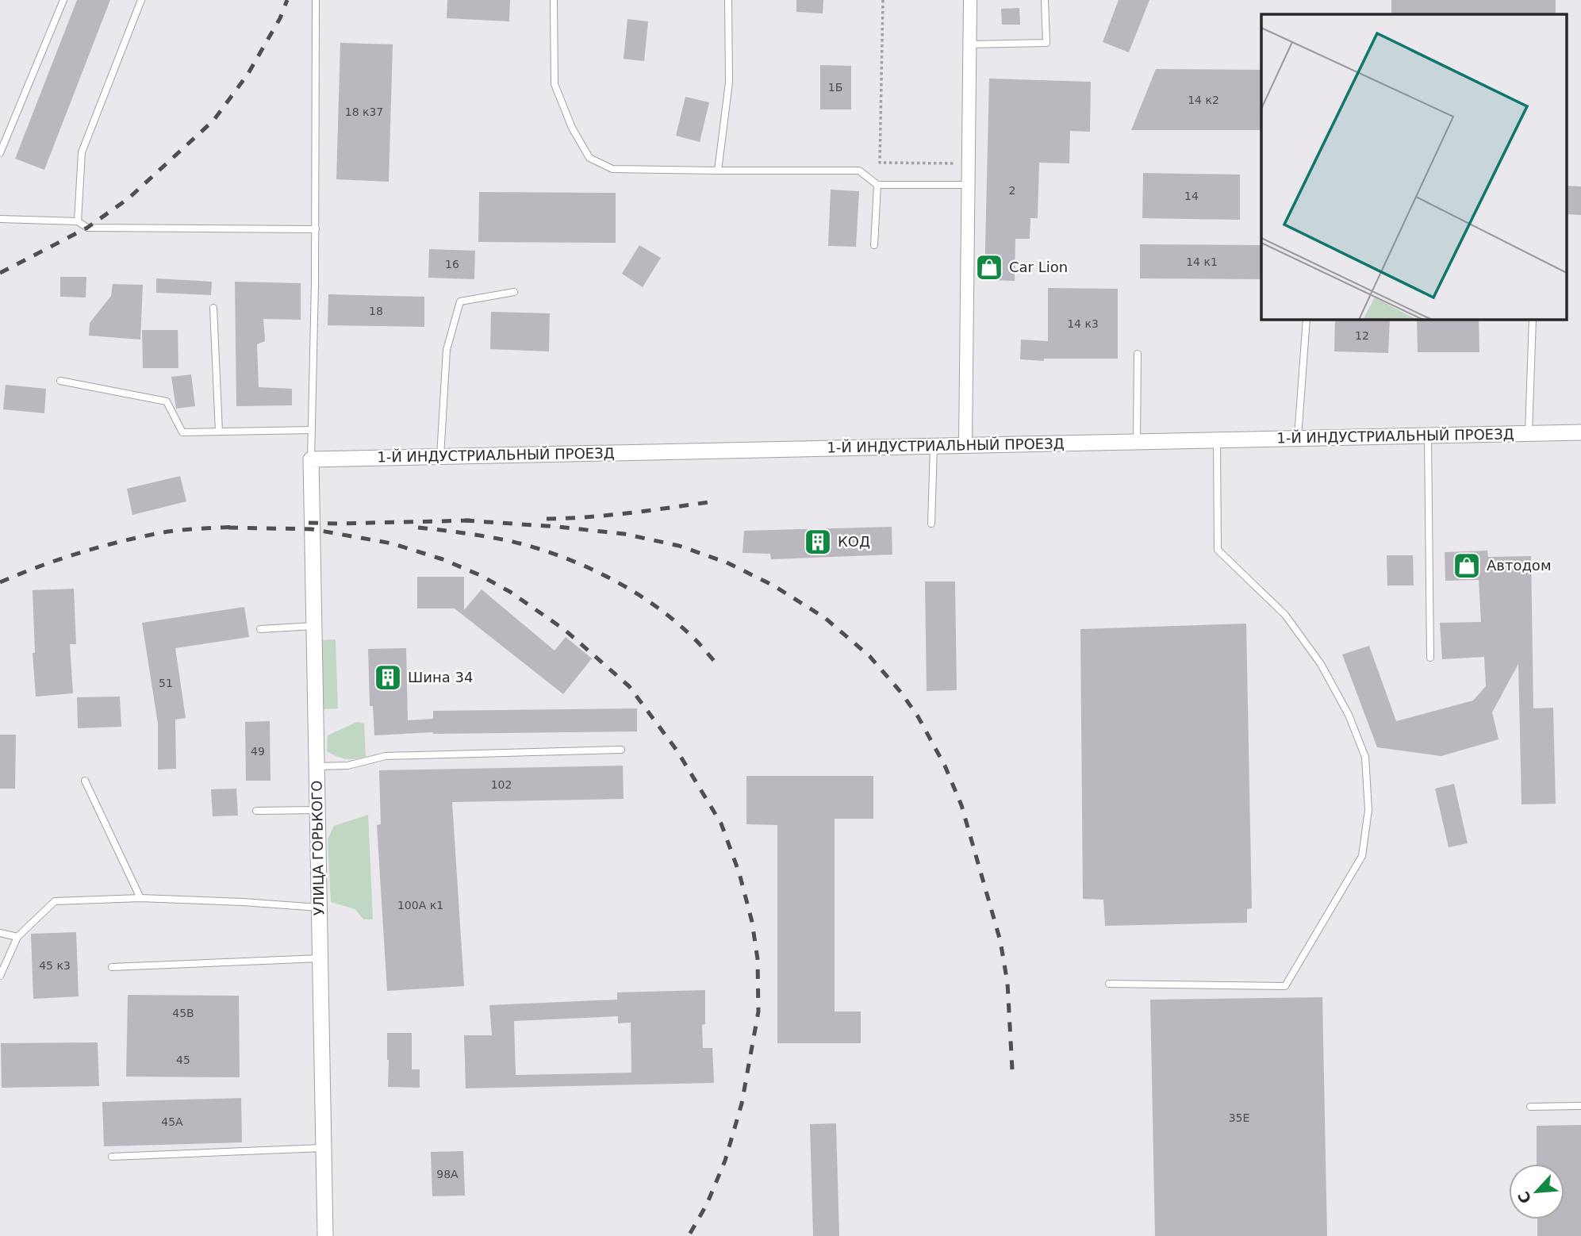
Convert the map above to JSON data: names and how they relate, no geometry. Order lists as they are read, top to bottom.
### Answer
{
  "streets": {
    "street": ["1-Й ИНДУСТРИАЛЬНЫЙ ПРОЕЗД", "УЛИЦА ГОРЬКОГО"]
  },
  "crossings": [
    ["1-Й ИНДУСТРИАЛЬНЫЙ ПРОЕЗД", "УЛИЦА ГОРЬКОГО"]
  ],
  "places": {
    "shop": ["Car Lion", "Автодом"],
    "building": ["КОД", "Шина 34"]
  },
  "house_numbers": [
    "1Б",
    "14 к2",
    "18 к37",
    "2",
    "14",
    "14 к1",
    "16",
    "18",
    "14 к3",
    "12",
    "51",
    "49",
    "102",
    "100А к1",
    "45 к3",
    "45В",
    "45",
    "35Е",
    "45А",
    "98А"
  ],
  "north": "bottom left"
}
